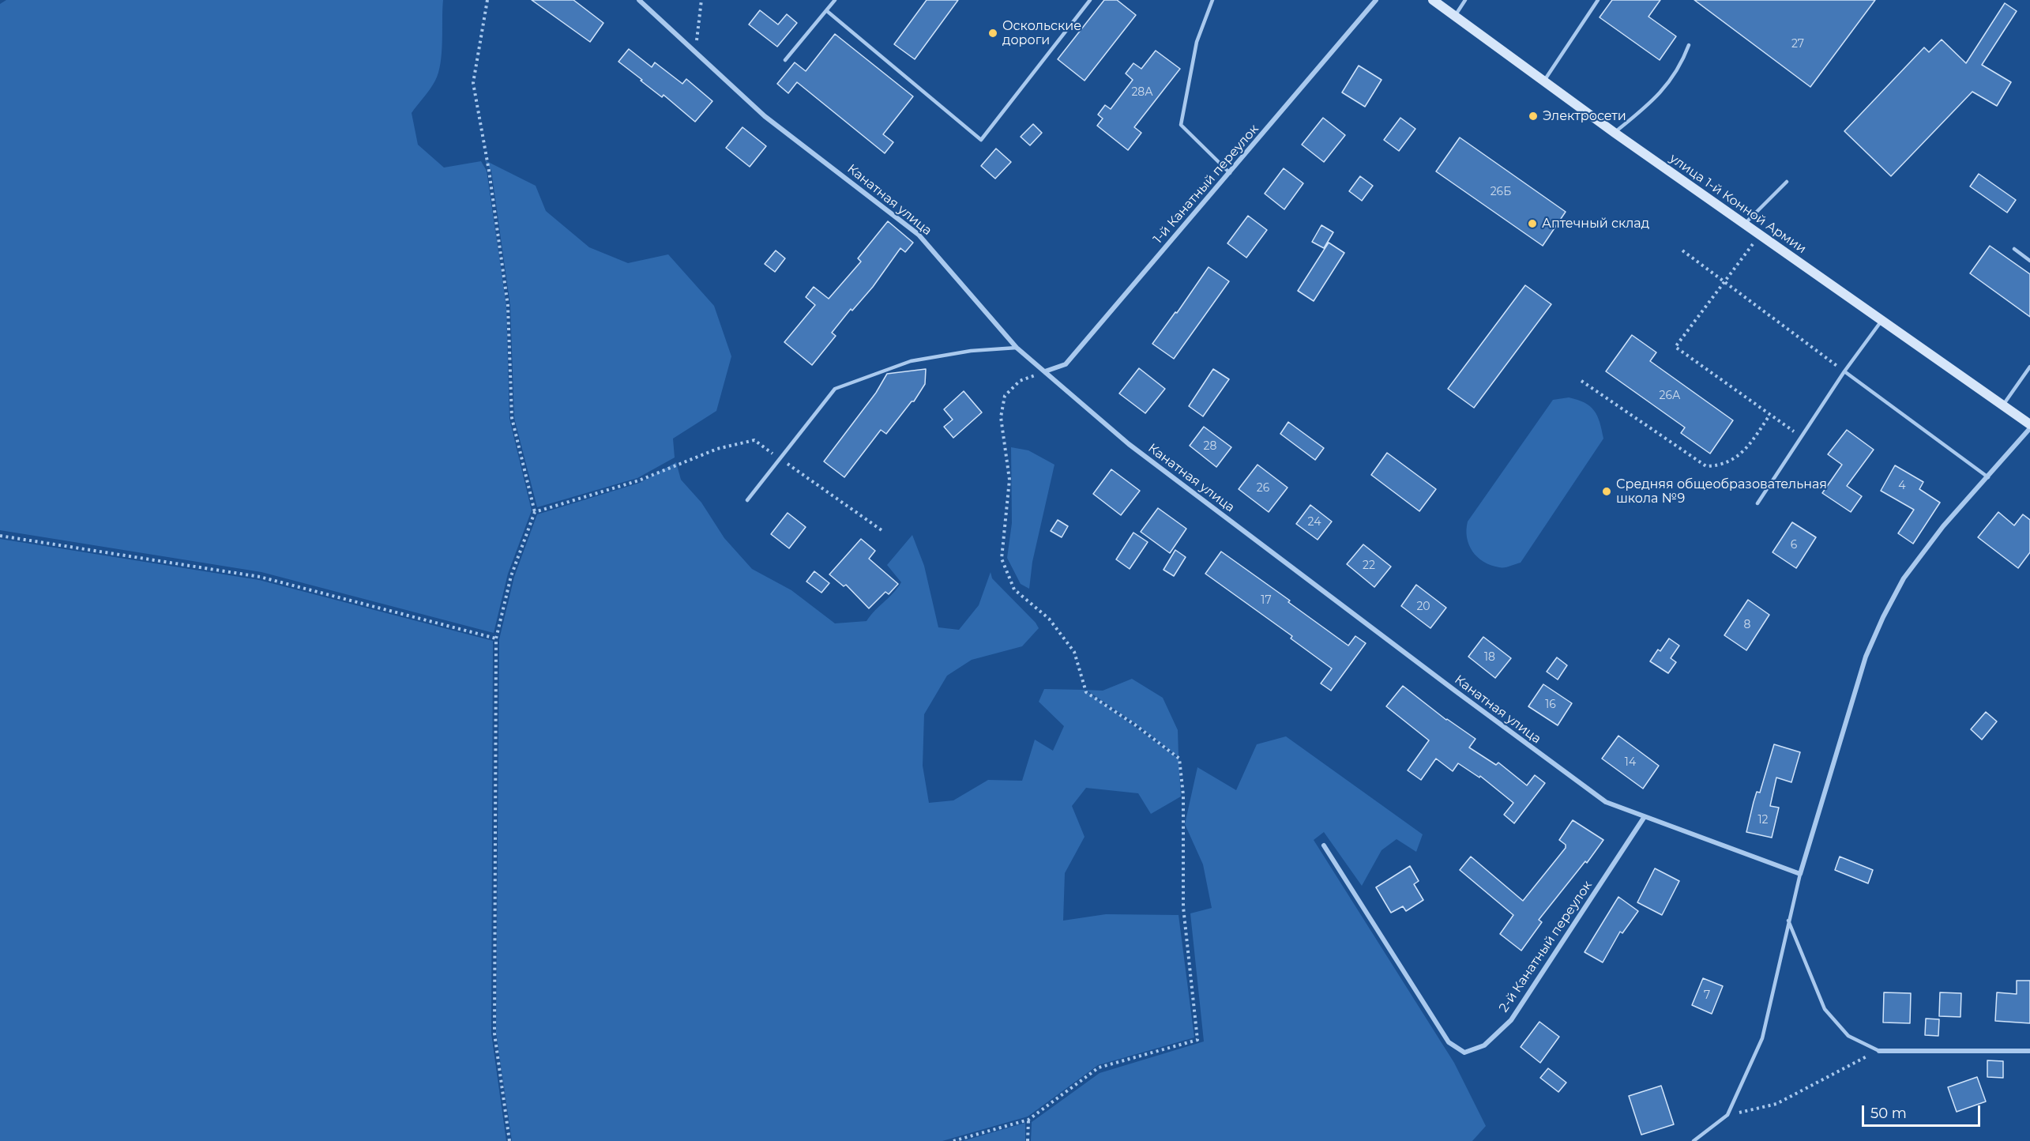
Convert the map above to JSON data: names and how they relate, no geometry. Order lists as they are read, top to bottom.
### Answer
{
  "streets": {
    "main road": ["улица 1-й Конной Армии"],
    "street": ["1-й Канатный переулок", "Канатная улица", "2-й Канатный переулок"]
  },
  "crossings": [
    ["1-й Канатный переулок", "Канатная улица"],
    ["Канатная улица", "2-й Канатный переулок"]
  ],
  "places": [
    "Оскольские дороги",
    "Электросети",
    "Аптечный склад",
    "Средняя общеобразовательная школа №9"
  ],
  "house_numbers": [
    "27",
    "28А",
    "26Б",
    "26А",
    "28",
    "4",
    "26",
    "24",
    "6",
    "22",
    "17",
    "20",
    "8",
    "18",
    "16",
    "14",
    "12",
    "7"
  ],
  "scale_bar": "50 m"
}
